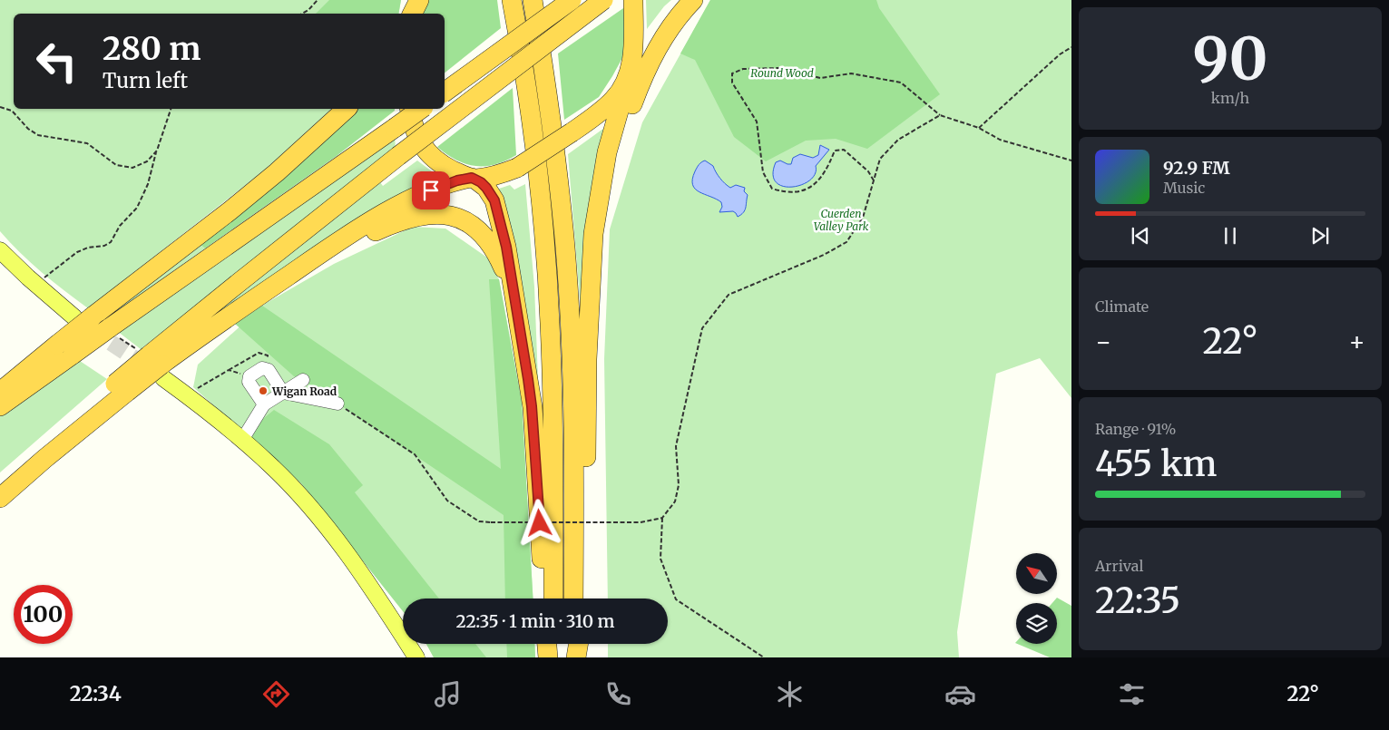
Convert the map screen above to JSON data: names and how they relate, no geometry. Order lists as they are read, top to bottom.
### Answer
{
  "parks": ["Round Wood", "Cuerden Valley Park"],
  "places": ["Wigan Road"],
  "north": "top left",
  "page": {
    "tile": [
      ["90", "km/h"],
      "Climate",
      ["Range · 91%", "455 km"],
      ["Arrival", "22:35"]
    ],
    "turn": ["280 m", "Turn left"],
    "song": ["92.9 FM", "Music"],
    "heat": ["−", "22°", "+"],
    "limit": "100",
    "trip": "22:35 · 1 min · 310 m",
    "tabs": ["22:34", "22°"]
  }
}
